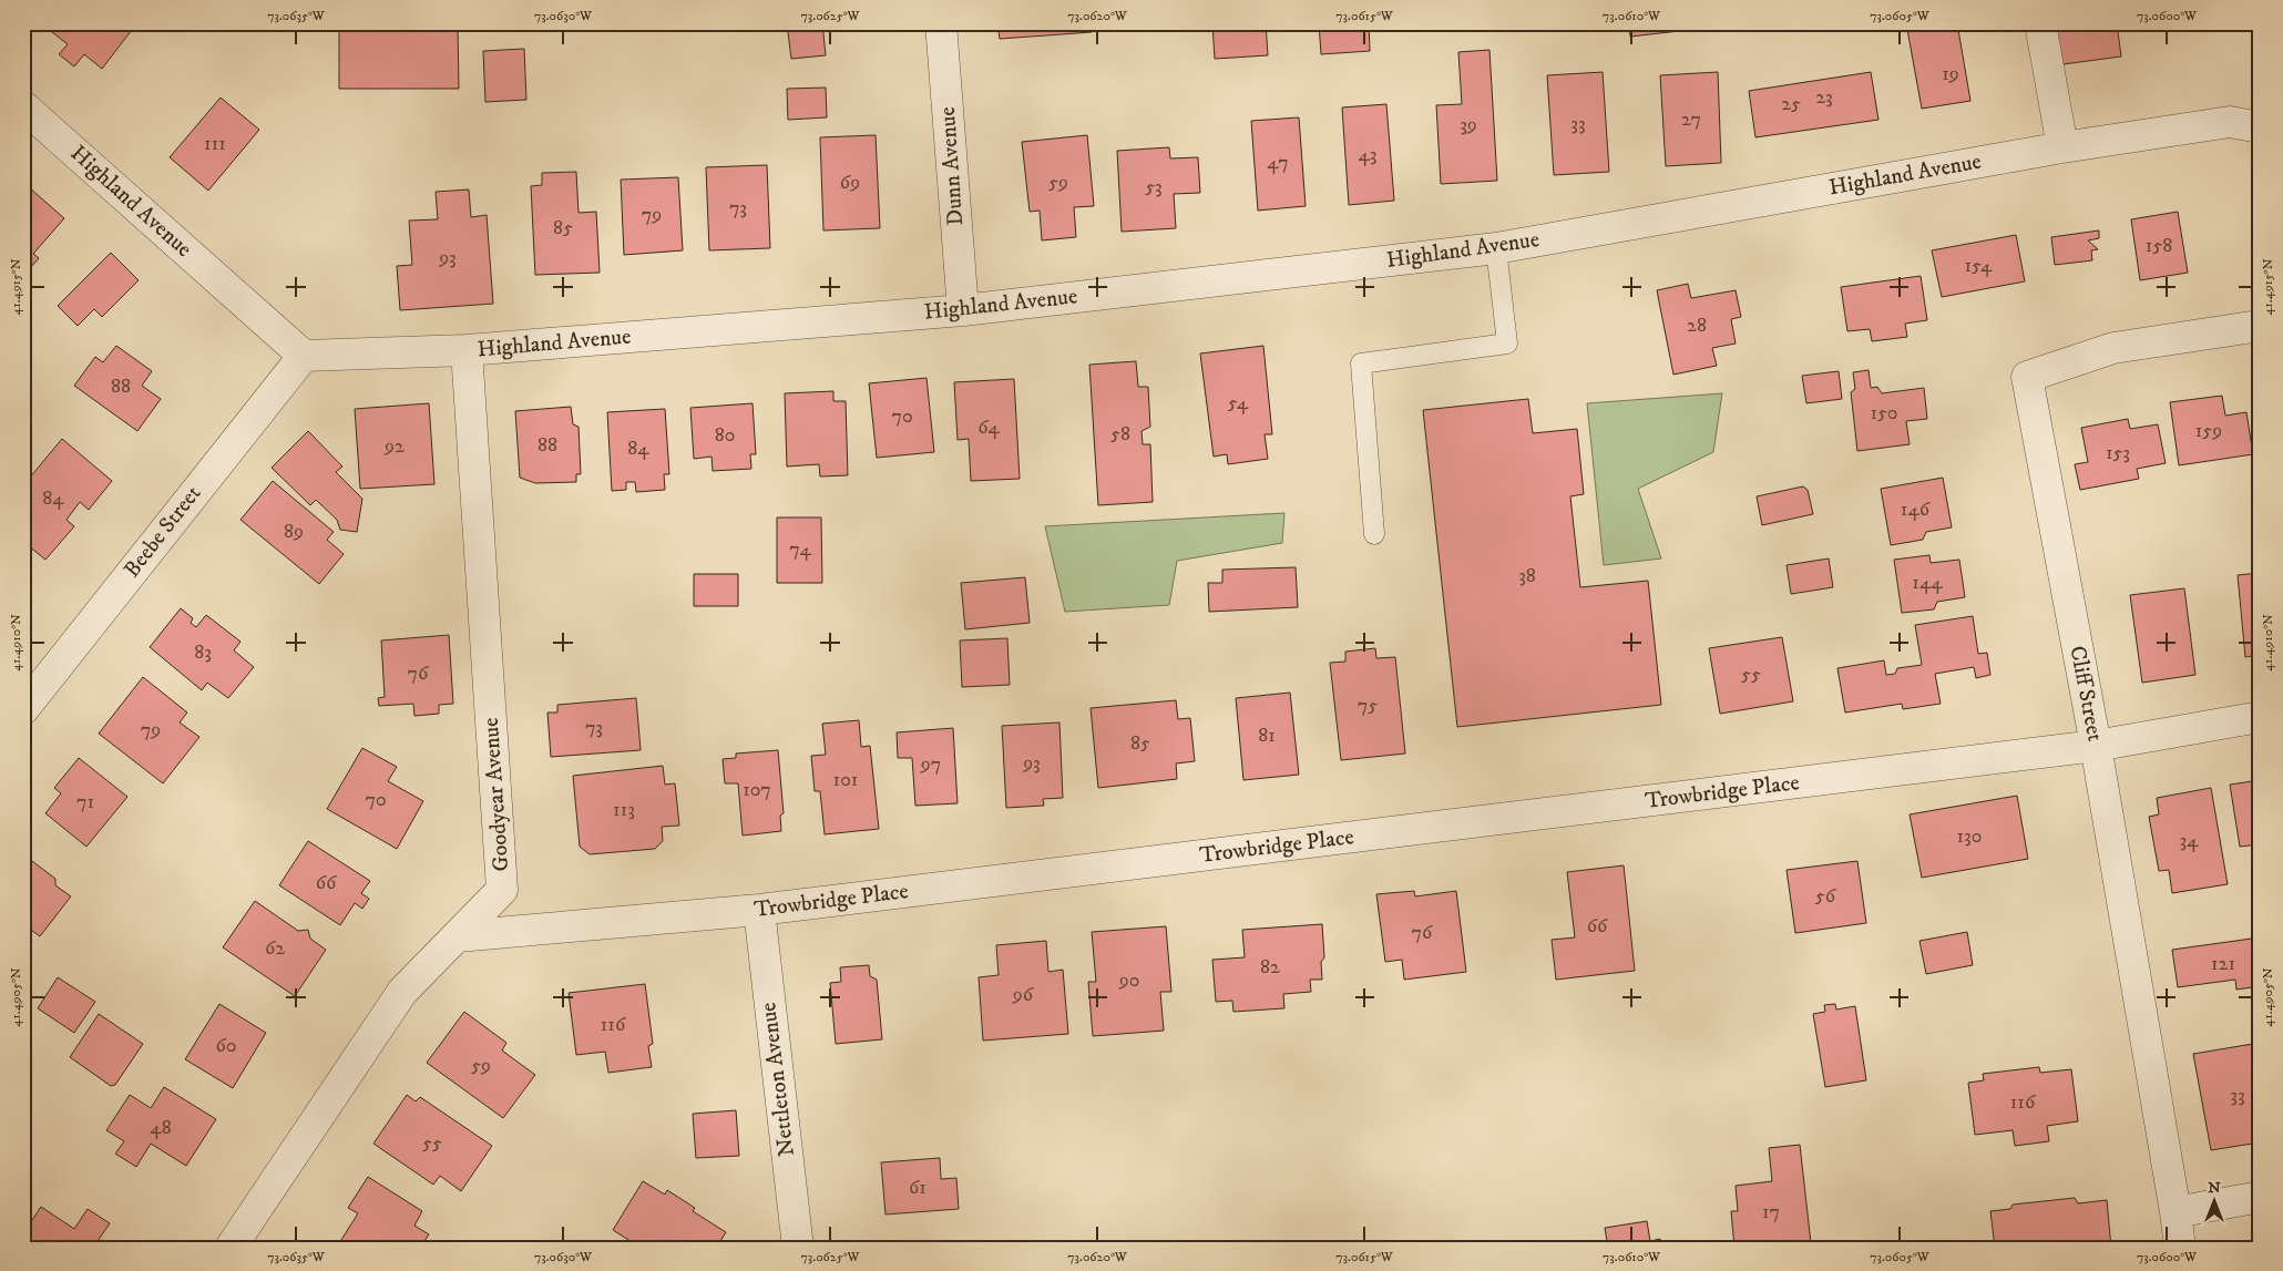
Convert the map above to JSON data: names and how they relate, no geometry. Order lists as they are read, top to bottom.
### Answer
{
  "streets": {
    "street": [
      "Dunn Avenue",
      "Highland Avenue",
      "Beebe Street",
      "Cliff Street",
      "Trowbridge Place",
      "Goodyear Avenue",
      "Nettleton Avenue"
    ]
  },
  "crossings": [
    ["Dunn Avenue", "Highland Avenue"],
    ["Highland Avenue", "Beebe Street"],
    ["Highland Avenue", "Goodyear Avenue"],
    ["Cliff Street", "Trowbridge Place"],
    ["Trowbridge Place", "Goodyear Avenue"],
    ["Trowbridge Place", "Nettleton Avenue"]
  ],
  "house_numbers": [
    "19",
    "23",
    "25",
    "27",
    "33",
    "39",
    "111",
    "43",
    "47",
    "69",
    "59",
    "53",
    "73",
    "79",
    "85",
    "158",
    "93",
    "154",
    "28",
    "88",
    "54",
    "150",
    "70",
    "64",
    "159",
    "58",
    "80",
    "88",
    "92",
    "84",
    "153",
    "84",
    "146",
    "89",
    "74",
    "38",
    "144",
    "83",
    "76",
    "55",
    "75",
    "73",
    "79",
    "81",
    "85",
    "93",
    "97",
    "101",
    "107",
    "70",
    "71",
    "113",
    "130",
    "34",
    "66",
    "56",
    "66",
    "76",
    "62",
    "121",
    "82",
    "90",
    "96",
    "116",
    "60",
    "59",
    "33",
    "116",
    "48",
    "55",
    "61",
    "17"
  ],
  "north": "top",
  "coordinates": [
    "73.0635°W",
    "73.0630°W",
    "73.0625°W",
    "73.0620°W",
    "73.0615°W",
    "73.0610°W",
    "73.0605°W",
    "73.0600°W",
    "41.4915°N",
    "41.4910°N",
    "41.4905°N"
  ]
}
